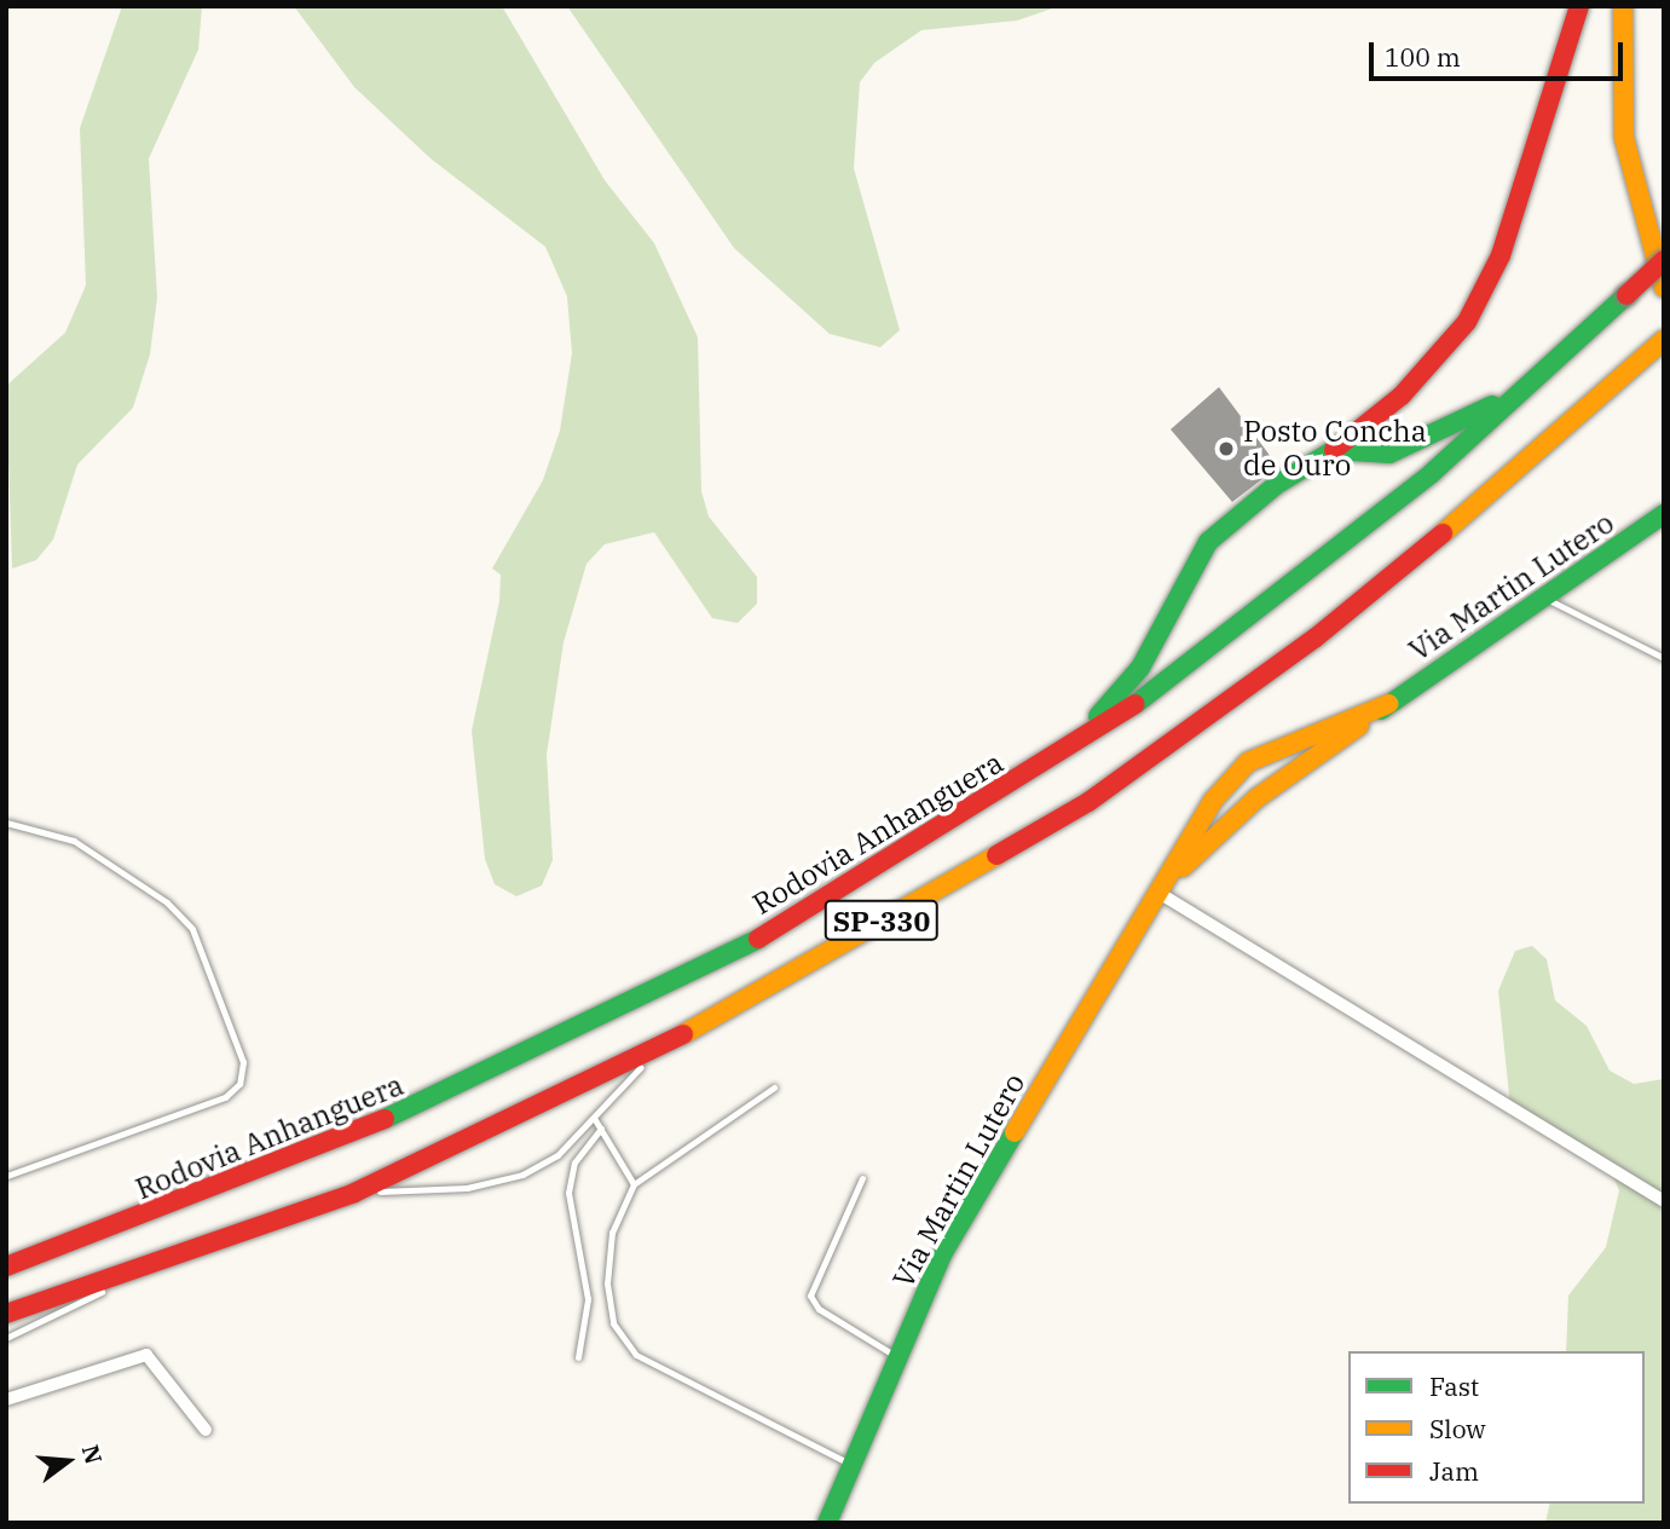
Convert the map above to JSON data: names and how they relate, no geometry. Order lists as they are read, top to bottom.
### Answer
{
  "streets": {
    "main road": ["Via Martin Lutero", "Rodovia Anhanguera", "SP-330"]
  },
  "places": ["Posto Concha de Ouro"],
  "legend": ["Fast", "Slow", "Jam"],
  "scale_bar": "100 m",
  "north": "right"
}
